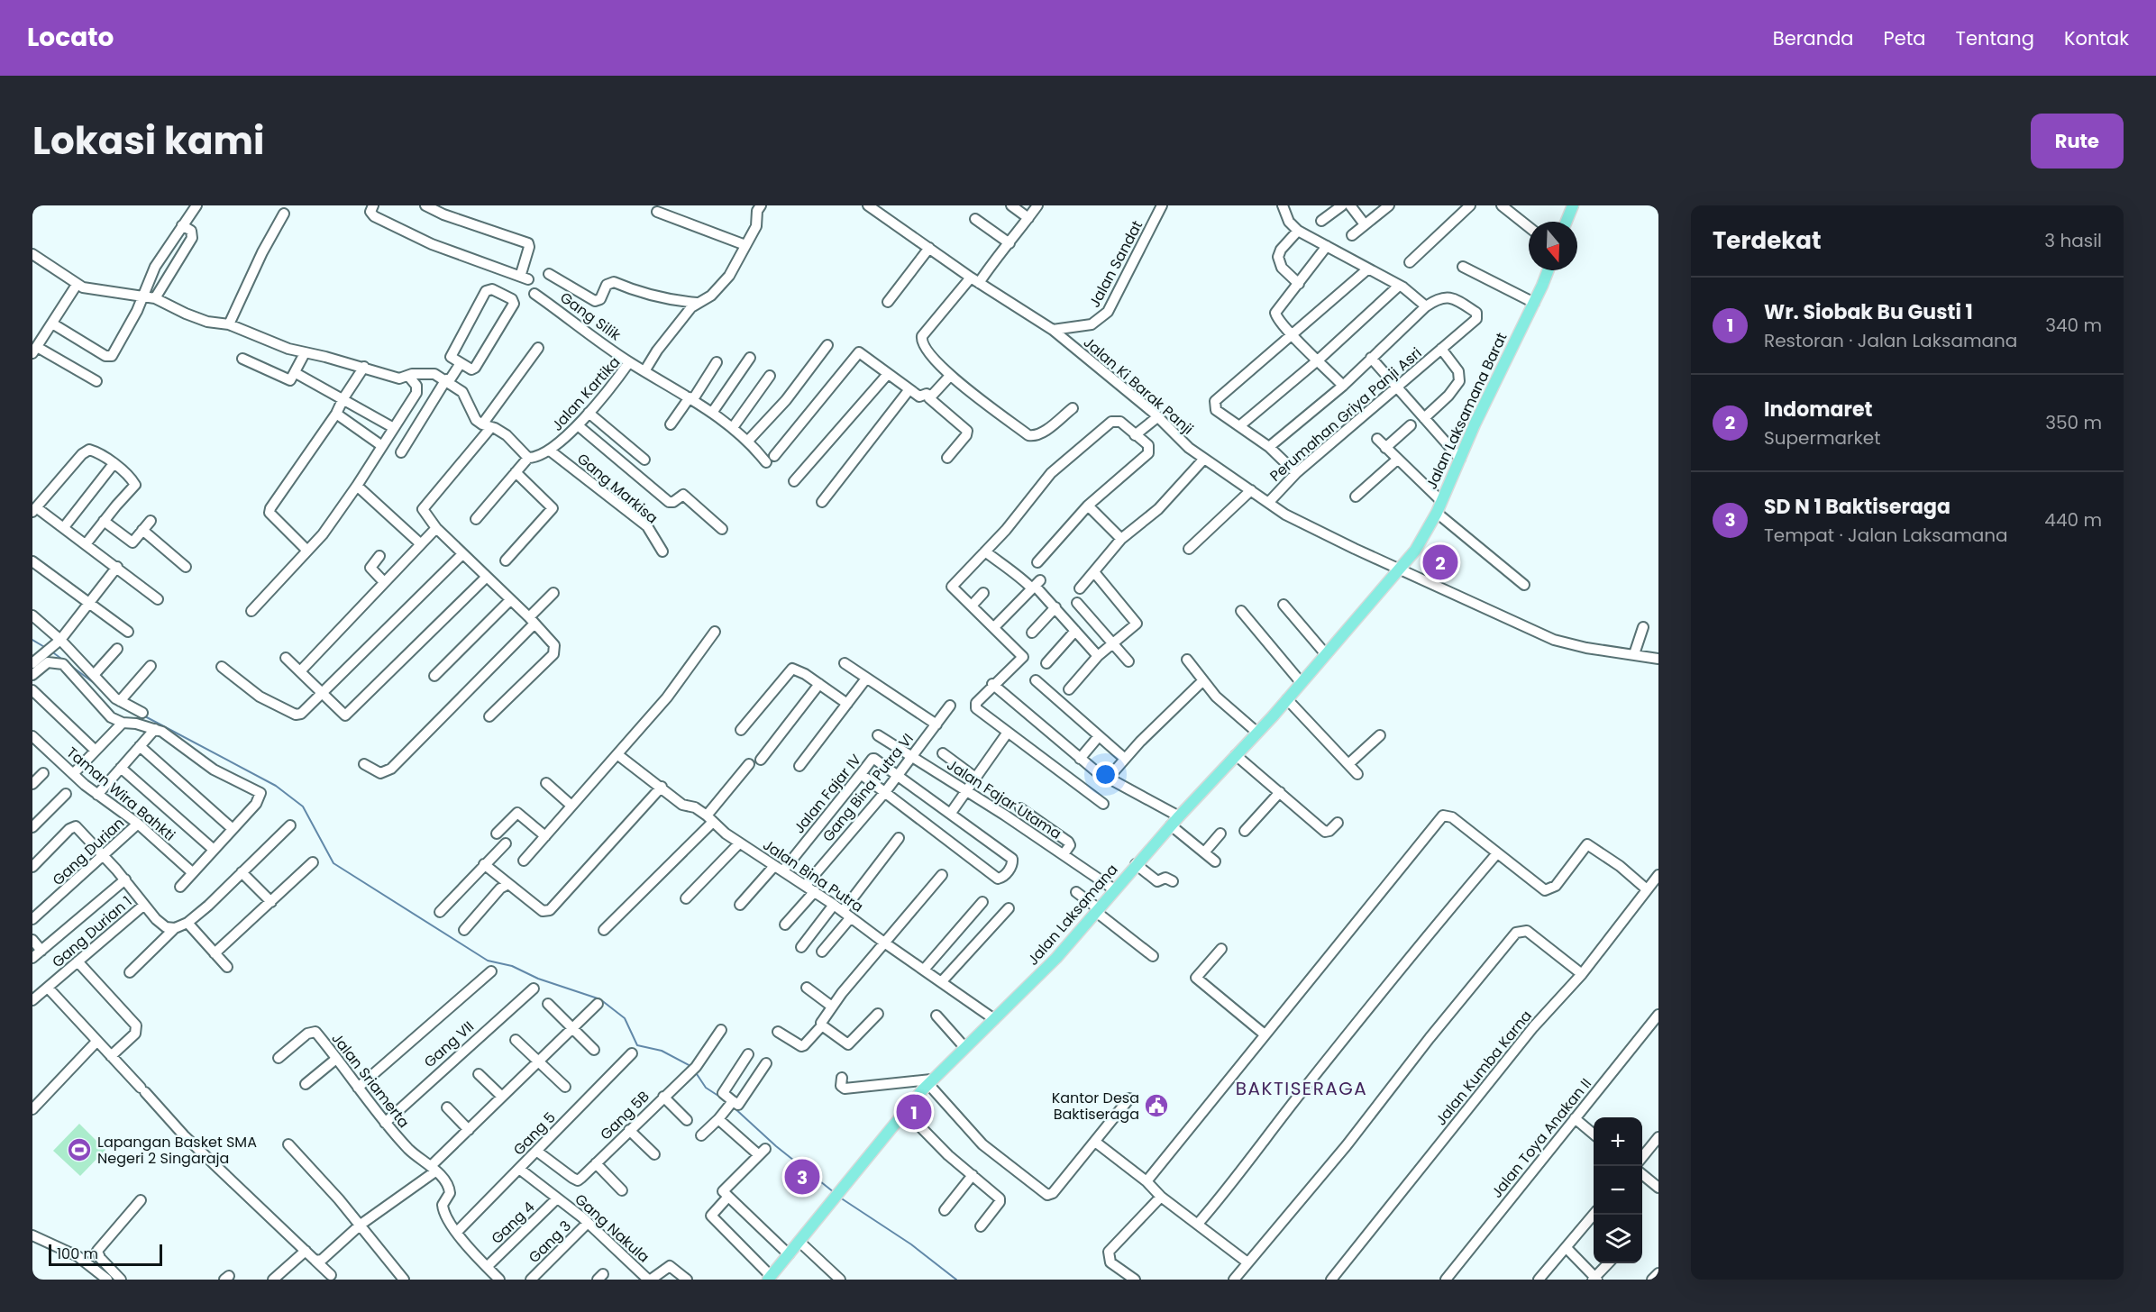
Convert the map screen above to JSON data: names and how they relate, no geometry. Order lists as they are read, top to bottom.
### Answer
{
  "streets": {
    "main road": ["Jalan Laksamana Barat", "Jalan Laksamana"],
    "street": [
      "Jalan Sandat",
      "Gang Silik",
      "Jalan Ki Barak Panji",
      "Jalan Kartika",
      "Perumahan Griya Panji Asri",
      "Gang Markisa",
      "Gang Bina Putra VI",
      "Taman Wira Bahkti",
      "Jalan Fajar IV",
      "Jalan Fajar Utama",
      "Gang Durian",
      "Jalan Bina Putra",
      "Gang Durian 1",
      "Gang VII",
      "Jalan Kumba Karna",
      "Jalan Sriamerta",
      "Gang 5B",
      "Gang 5",
      "Jalan Toya Anakan II",
      "Gang 4",
      "Gang Nakula",
      "Gang 3"
    ]
  },
  "crossings": [
    ["Jalan Sandat", "Jalan Ki Barak Panji"],
    ["Gang Silik", "Jalan Kartika"],
    ["Jalan Ki Barak Panji", "Jalan Laksamana Barat"],
    ["Jalan Ki Barak Panji", "Perumahan Griya Panji Asri"],
    ["Jalan Ki Barak Panji", "Jalan Laksamana"],
    ["Jalan Kartika", "Gang Markisa"],
    ["Jalan Laksamana Barat", "Jalan Laksamana"],
    ["Gang Bina Putra VI", "Jalan Fajar IV"],
    ["Gang Bina Putra VI", "Jalan Fajar Utama"],
    ["Gang Bina Putra VI", "Jalan Bina Putra"],
    ["Taman Wira Bahkti", "Gang Durian"],
    ["Jalan Fajar IV", "Jalan Bina Putra"],
    ["Jalan Fajar Utama", "Jalan Laksamana"],
    ["Jalan Bina Putra", "Jalan Laksamana"],
    ["Gang VII", "Jalan Sriamerta"],
    ["Jalan Sriamerta", "Gang 5"],
    ["Jalan Sriamerta", "Gang 4"],
    ["Gang 5B", "Gang 5"],
    ["Gang 5", "Gang Nakula"],
    ["Gang 4", "Gang Nakula"],
    ["Gang Nakula", "Gang 3"]
  ],
  "districts": ["BAKTISERAGA"],
  "places": {
    "public building": ["Kantor Desa Baktiseraga"],
    "sports": ["Lapangan Basket SMA Negeri 2 Singaraja"]
  },
  "scale_bar": "100 m",
  "north": "bottom",
  "page": {
    "header": "Locato",
    "nav": [
      "Beranda",
      "Peta",
      "Tentang",
      "Kontak"
    ],
    "title": "Lokasi kami",
    "buttons": "Rute",
    "heading": ["Terdekat", "3 hasil"],
    "list": [
      {
        "mark": "1",
        "name": "Wr. Siobak Bu Gusti 1",
        "note": "Restoran · Jalan Laksamana",
        "value": "340 m"
      },
      {
        "mark": "2",
        "name": "Indomaret",
        "note": "Supermarket",
        "value": "350 m"
      },
      {
        "mark": "3",
        "name": "SD N 1 Baktiseraga",
        "note": "Tempat · Jalan Laksamana",
        "value": "440 m"
      }
    ],
    "pins": ["2", "1", "3"],
    "map_buttons": ["+", "−"],
    "scale": "100 m"
  }
}
